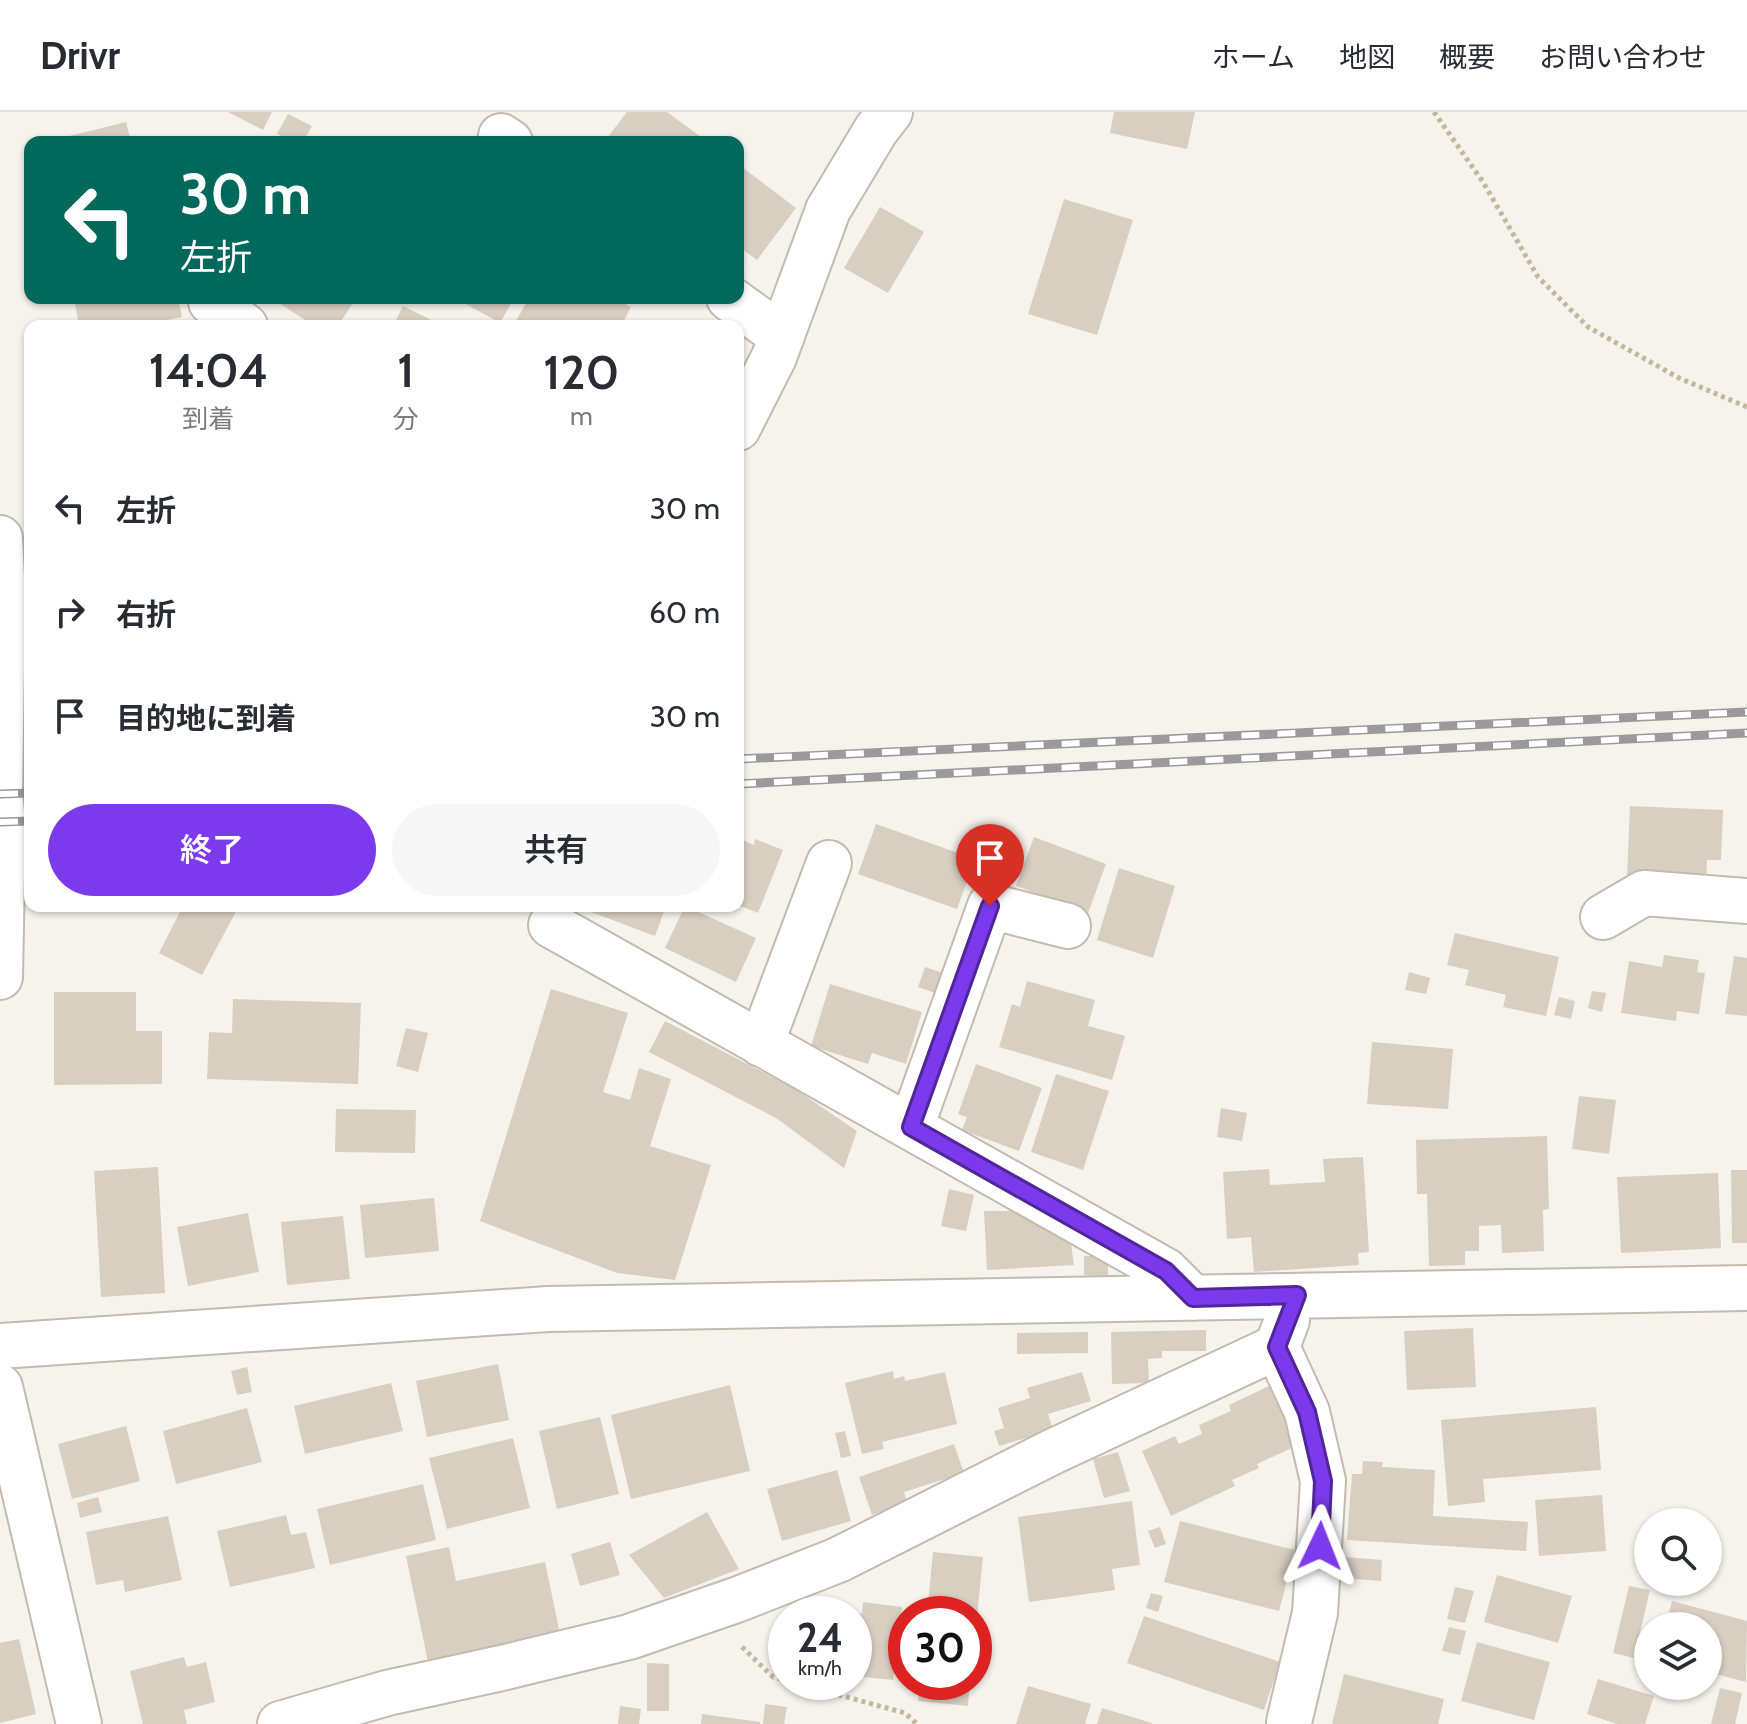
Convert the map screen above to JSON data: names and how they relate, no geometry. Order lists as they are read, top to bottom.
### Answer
{
  "page": {
    "header": "Drivr",
    "nav": [
      "ホーム",
      "地図",
      "概要",
      "お問い合わせ"
    ],
    "turn": ["30 m", "左折"],
    "eta": [
      "14:04",
      "到着",
      "1",
      "分",
      "120",
      "m"
    ],
    "list": [
      {
        "name": "左折",
        "value": "30 m"
      },
      {
        "name": "右折",
        "value": "60 m"
      },
      {
        "name": "目的地に到着",
        "value": "30 m"
      }
    ],
    "buttons": ["終了", "共有"],
    "speed": "24 km/h",
    "limit": "30"
  }
}
